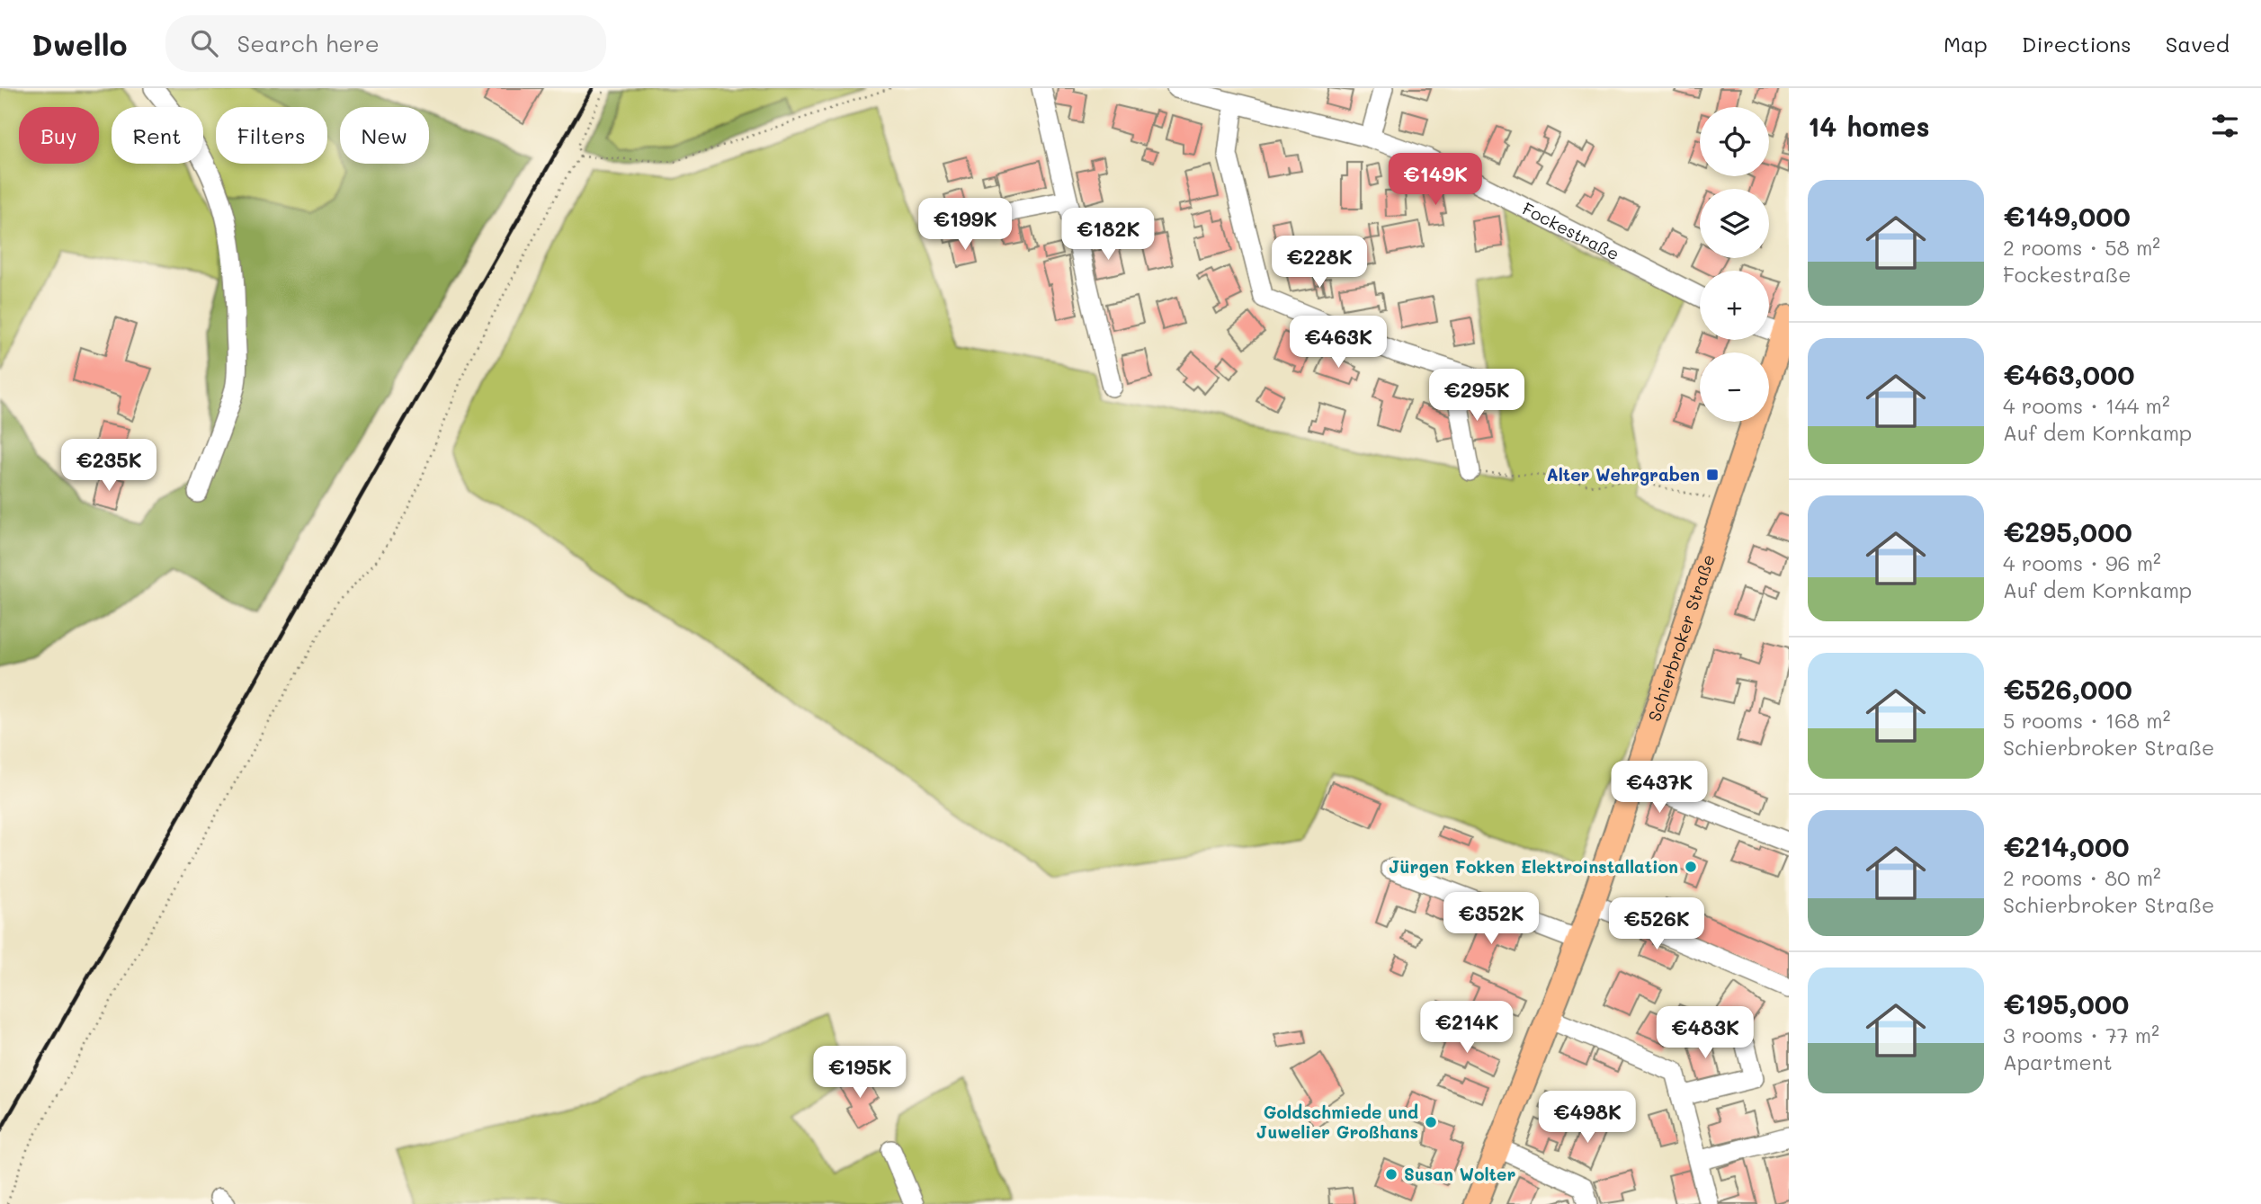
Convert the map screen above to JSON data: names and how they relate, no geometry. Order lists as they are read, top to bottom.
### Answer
{
  "streets": {
    "main road": ["Schierbroker Straße"],
    "street": ["Fockestraße"]
  },
  "places": {
    "transit": ["Alter Wehrgraben"],
    "other": ["Jürgen Fokken Elektroinstallation", "Goldschmiede und Juwelier Großhans", "Susan Wolter"]
  },
  "page": {
    "header": "Dwello",
    "search": "Search here",
    "nav": ["Map", "Directions", "Saved"],
    "heading": "14 homes",
    "map_buttons": ["+", "−"],
    "chip": [
      "Buy",
      "Rent",
      "Filters",
      "New"
    ],
    "price": [
      "€149K",
      "€199K",
      "€182K",
      "€228K",
      "€463K",
      "€295K",
      "€235K",
      "€437K",
      "€352K",
      "€526K",
      "€214K",
      "€483K",
      "€195K",
      "€498K"
    ],
    "list": [
      {
        "name": "€149,000",
        "note": "2 rooms · 58 m² · Fockestraße"
      },
      {
        "name": "€463,000",
        "note": "4 rooms · 144 m² · Auf dem Kornkamp"
      },
      {
        "name": "€295,000",
        "note": "4 rooms · 96 m² · Auf dem Kornkamp"
      },
      {
        "name": "€526,000",
        "note": "5 rooms · 168 m² · Schierbroker Straße"
      },
      {
        "name": "€214,000",
        "note": "2 rooms · 80 m² · Schierbroker Straße"
      },
      {
        "name": "€195,000",
        "note": "3 rooms · 77 m² · Apartment"
      }
    ]
  }
}
